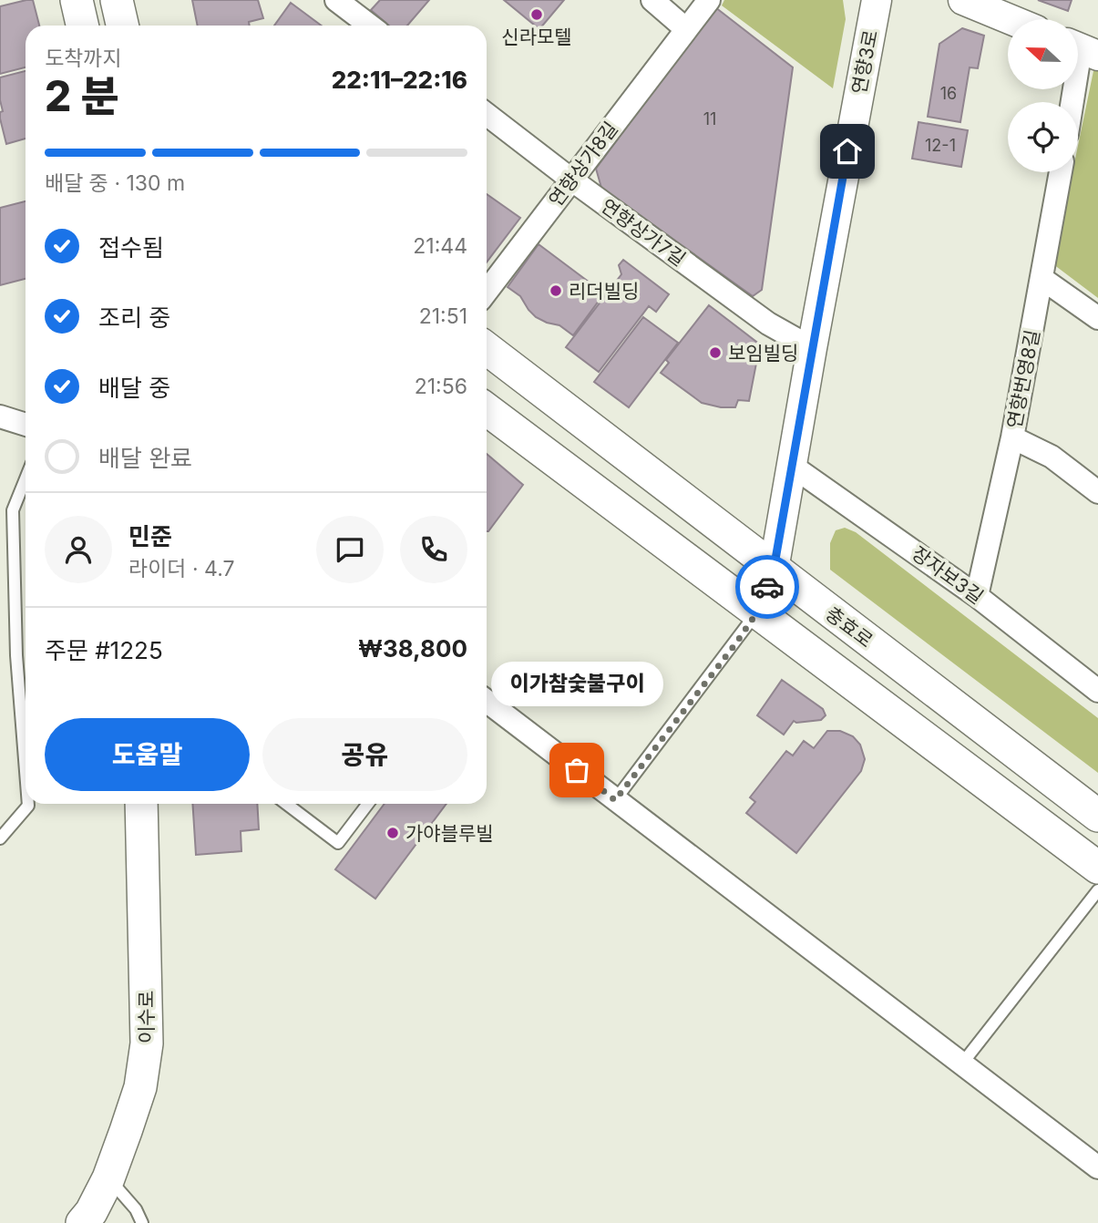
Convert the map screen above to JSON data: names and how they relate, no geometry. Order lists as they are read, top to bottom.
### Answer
{
  "streets": {
    "main road": ["충효로", "이수로"],
    "street": [
      "연향3로",
      "연향상가8길",
      "연향상가7길",
      "연향번영8길",
      "장자보3길"
    ]
  },
  "crossings": [
    ["연향3로", "연향상가7길"],
    ["연향3로", "장자보3길"],
    ["연향3로", "충효로"],
    ["연향상가8길", "연향상가7길"],
    ["연향번영8길", "장자보3길"]
  ],
  "places": [
    "신라모텔",
    "리더빌딩",
    "보임빌딩",
    "이가참숯불구이",
    "가야블루빌"
  ],
  "house_numbers": ["16", "11", "12-1"],
  "north": "left",
  "page": {
    "heading": ["2 분", "도착까지", "22:11–22:16"],
    "panel": [
      "민준",
      "라이더 · 4.7",
      "주문 #1225",
      "₩38,800"
    ],
    "bar": "배달 중 · 130 m",
    "list": [
      ["접수됨", "21:44"],
      ["조리 중", "21:51"],
      ["배달 중", "21:56"],
      "배달 완료"
    ],
    "bubble": "이가참숯불구이",
    "buttons": ["도움말", "공유"]
  }
}
